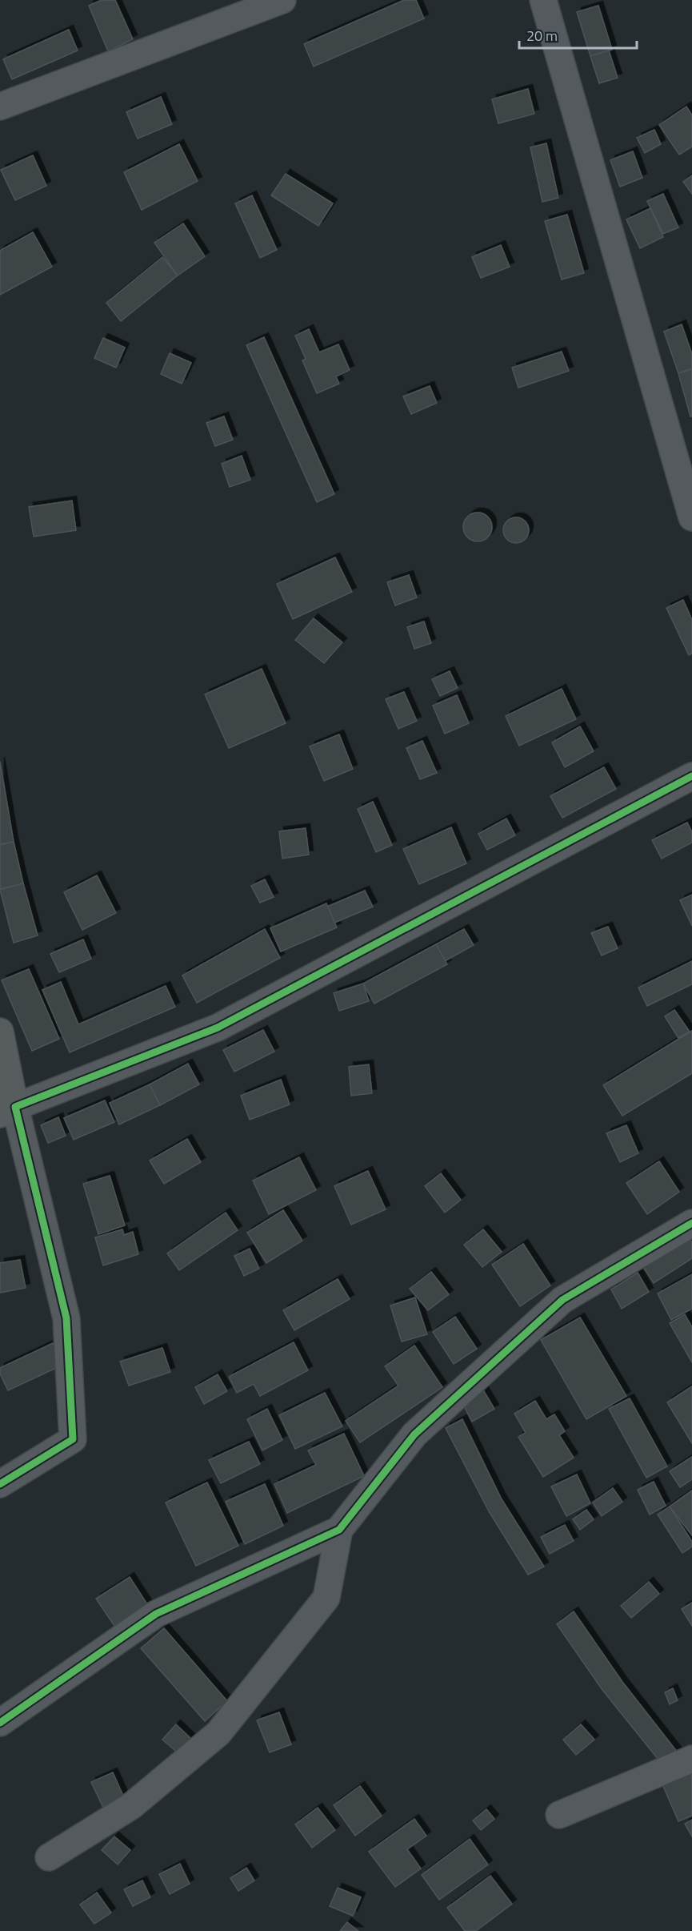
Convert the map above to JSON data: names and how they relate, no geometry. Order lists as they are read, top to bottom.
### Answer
{
  "scale_bar": "20 m"
}
